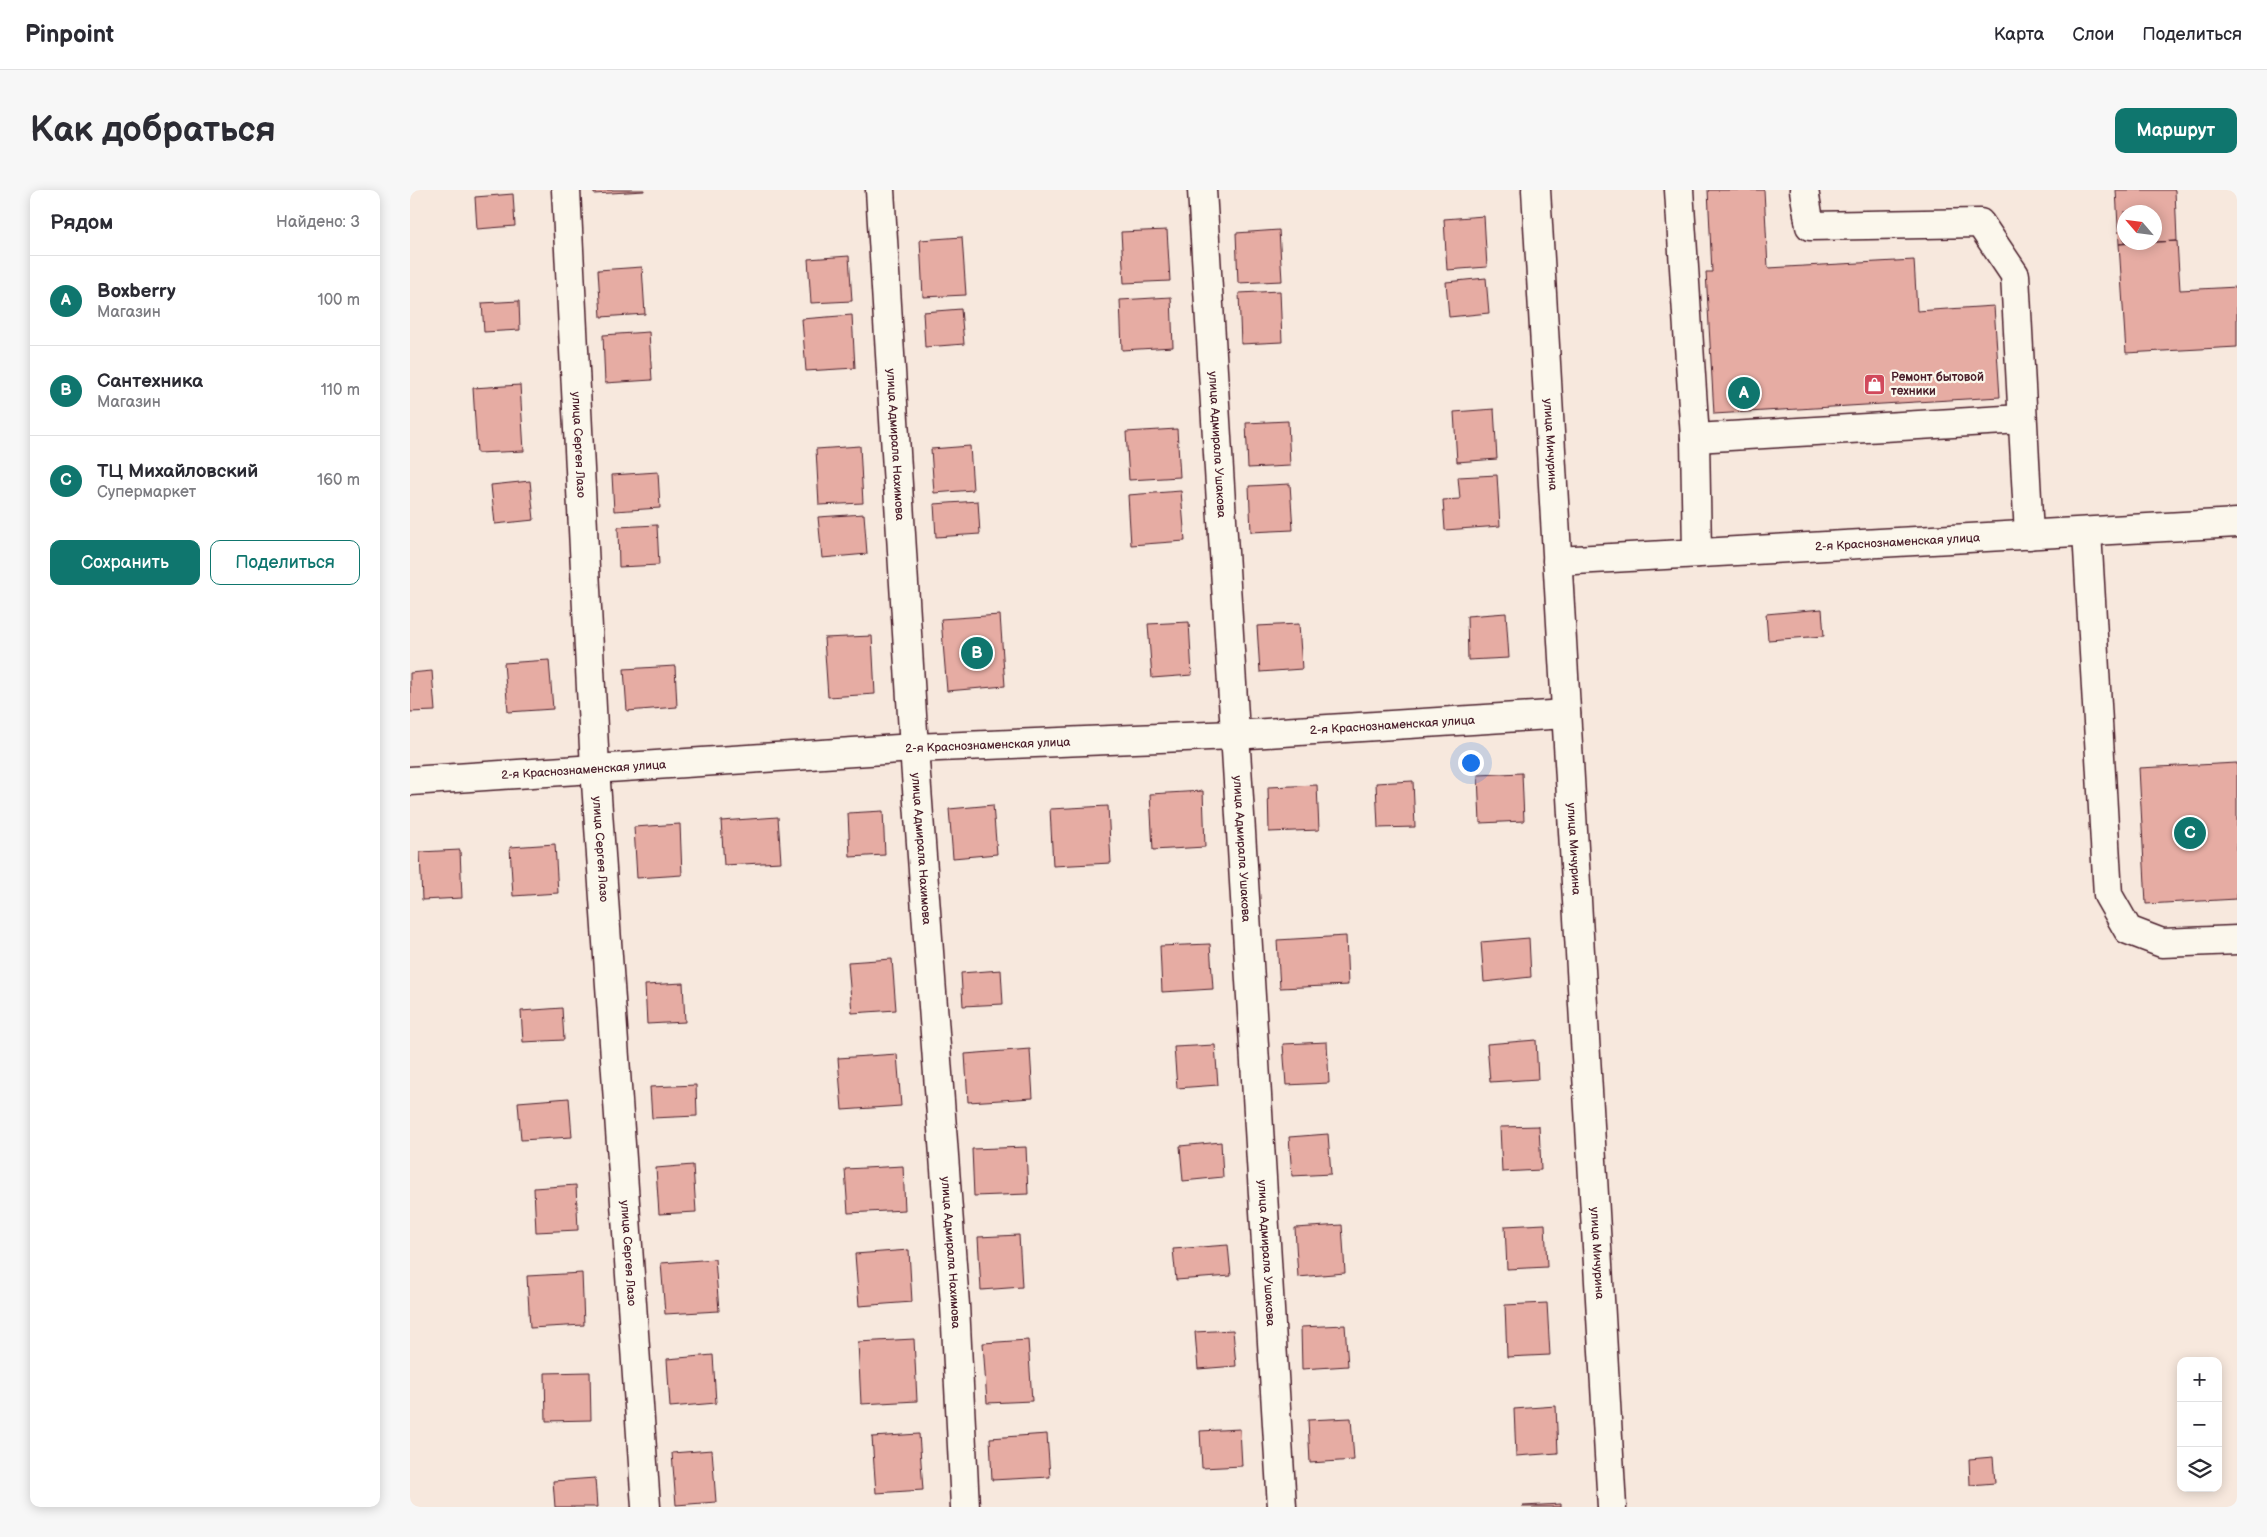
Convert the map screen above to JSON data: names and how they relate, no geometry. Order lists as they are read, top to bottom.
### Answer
{
  "streets": {
    "street": [
      "улица Сергея Лазо",
      "улица Адмирала Нахимова",
      "улица Адмирала Ушакова",
      "улица Мичурина",
      "2-я Краснознаменская улица"
    ]
  },
  "crossings": [
    ["улица Сергея Лазо", "2-я Краснознаменская улица"],
    ["улица Адмирала Нахимова", "2-я Краснознаменская улица"],
    ["улица Адмирала Ушакова", "2-я Краснознаменская улица"],
    ["улица Мичурина", "2-я Краснознаменская улица"]
  ],
  "places": {
    "shop": ["Ремонт бытовой техники"]
  },
  "north": "top left",
  "page": {
    "header": "Pinpoint",
    "nav": ["Карта", "Слои", "Поделиться"],
    "buttons": [
      "Маршрут",
      ["Сохранить", "Поделиться"]
    ],
    "title": "Как добраться",
    "heading": ["Рядом", "Найдено: 3"],
    "list": [
      {
        "mark": "A",
        "name": "Boxberry",
        "note": "Магазин",
        "value": "100 m"
      },
      {
        "mark": "B",
        "name": "Сантехника",
        "note": "Магазин",
        "value": "110 m"
      },
      {
        "mark": "C",
        "name": "ТЦ Михайловский",
        "note": "Супермаркет",
        "value": "160 m"
      }
    ],
    "pins": ["A", "B", "C"],
    "map_buttons": ["+", "−"]
  }
}
